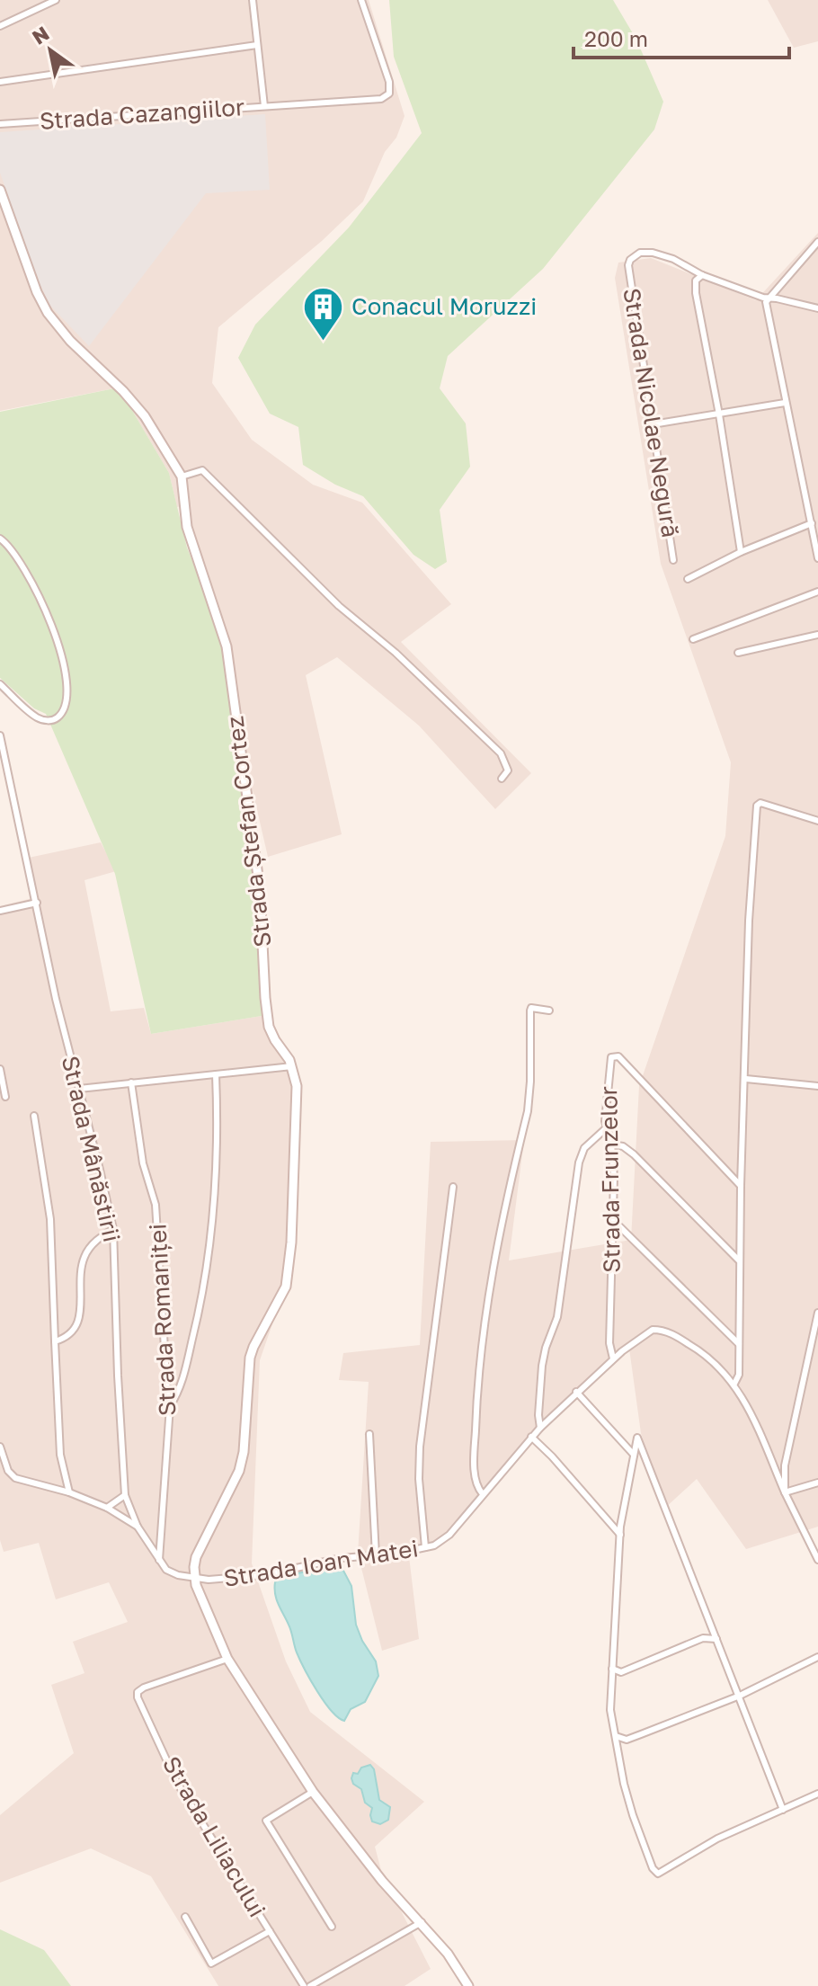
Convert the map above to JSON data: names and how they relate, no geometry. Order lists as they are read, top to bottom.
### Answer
{
  "streets": {
    "street": [
      "Strada Cazangiilor",
      "Strada Nicolae Negură",
      "Strada Ștefan Cortez",
      "Strada Mânăstirii",
      "Strada Frunzelor",
      "Strada Romaniței",
      "Strada Ioan Matei",
      "Strada Liliacului"
    ]
  },
  "crossings": [
    ["Strada Ștefan Cortez", "Strada Mânăstirii"],
    ["Strada Ștefan Cortez", "Strada Ioan Matei"],
    ["Strada Ștefan Cortez", "Strada Liliacului"],
    ["Strada Mânăstirii", "Strada Romaniței"],
    ["Strada Mânăstirii", "Strada Ioan Matei"],
    ["Strada Frunzelor", "Strada Ioan Matei"]
  ],
  "places": {
    "building": ["Conacul Moruzzi"]
  },
  "scale_bar": "200 m",
  "north": "top left"
}
